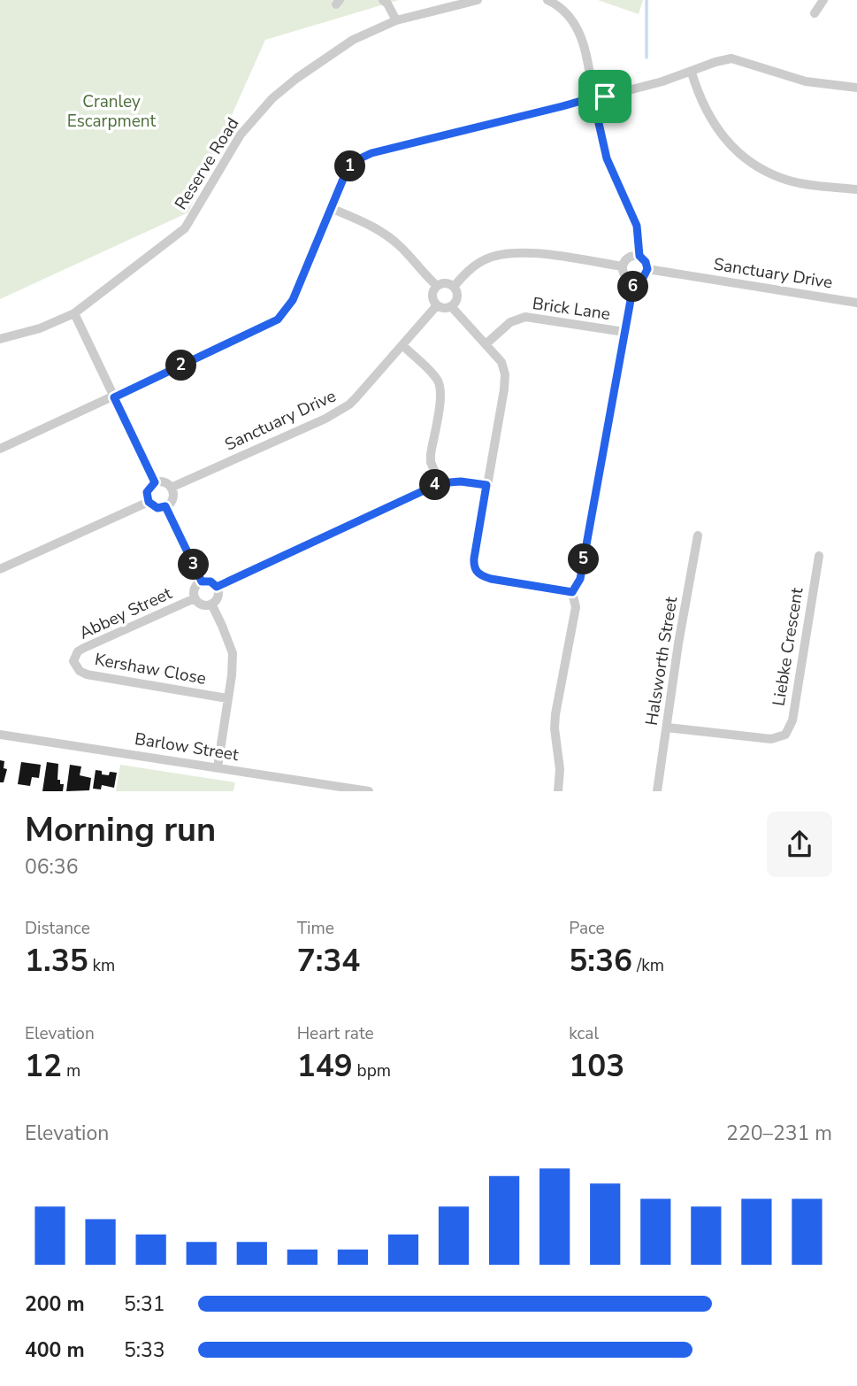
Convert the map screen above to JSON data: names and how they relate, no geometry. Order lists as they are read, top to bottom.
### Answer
{
  "streets": {
    "street": [
      "Reserve Road",
      "Sanctuary Drive",
      "Brick Lane",
      "Abbey Street",
      "Liebke Crescent",
      "Halsworth Street",
      "Kershaw Close",
      "Barlow Street"
    ]
  },
  "crossings": [
    ["Abbey Street", "Kershaw Close"],
    ["Liebke Crescent", "Halsworth Street"]
  ],
  "parks": ["Cranley Escarpment"],
  "page": {
    "pins": [
      "1",
      "6",
      "2",
      "4",
      "5",
      "3"
    ],
    "heading": ["Morning run", "06:36"],
    "stats": [
      ["Distance", "1.35 km"],
      ["Time", "7:34"],
      ["Pace", "5:36 /km"],
      ["Elevation", "12 m"],
      ["Heart rate", "149 bpm"],
      ["kcal", "103"]
    ],
    "chart": ["Elevation", "220–231 m"],
    "list": [
      {
        "name": "200 m",
        "note": "5:31"
      },
      {
        "name": "400 m",
        "note": "5:33"
      }
    ]
  }
}
